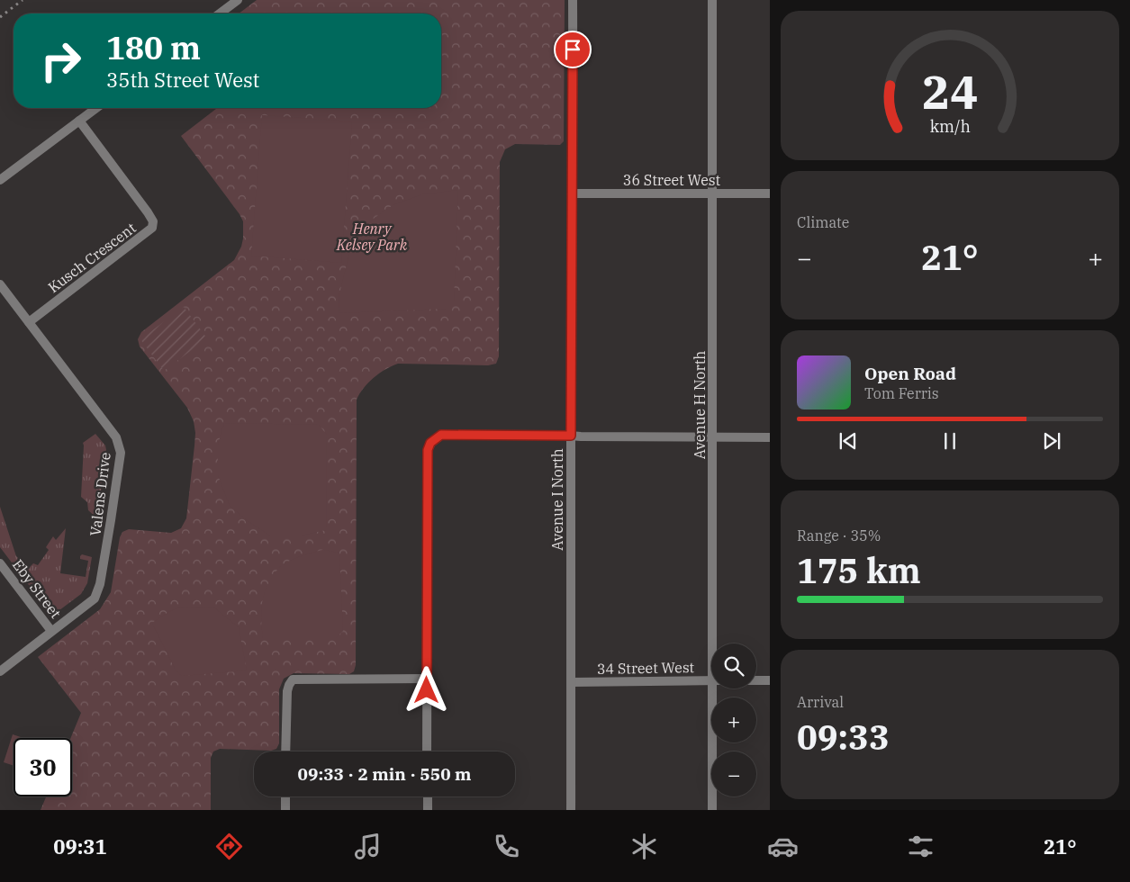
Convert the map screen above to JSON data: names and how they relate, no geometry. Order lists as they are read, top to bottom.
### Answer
{
  "streets": {
    "street": [
      "36 Street West",
      "Kusch Crescent",
      "Avenue H North",
      "Valens Drive",
      "Avenue I North",
      "Eby Street",
      "34 Street West"
    ]
  },
  "crossings": [
    ["36 Street West", "Avenue H North"],
    ["36 Street West", "Avenue I North"],
    ["Kusch Crescent", "Valens Drive"],
    ["Valens Drive", "Eby Street"],
    ["Avenue I North", "34 Street West"]
  ],
  "parks": ["Henry Kelsey Park"],
  "page": {
    "turn": ["180 m", "35th Street West"],
    "tile": [
      "Climate",
      ["Range · 35%", "175 km"],
      ["Arrival", "09:33"]
    ],
    "heat": ["−", "21°", "+"],
    "song": ["Open Road", "Tom Ferris"],
    "map_buttons": ["+", "−"],
    "limit": "30",
    "trip": "09:33 · 2 min · 550 m",
    "tabs": ["09:31", "21°"],
    "gauge": ["24", "km/h"]
  }
}
